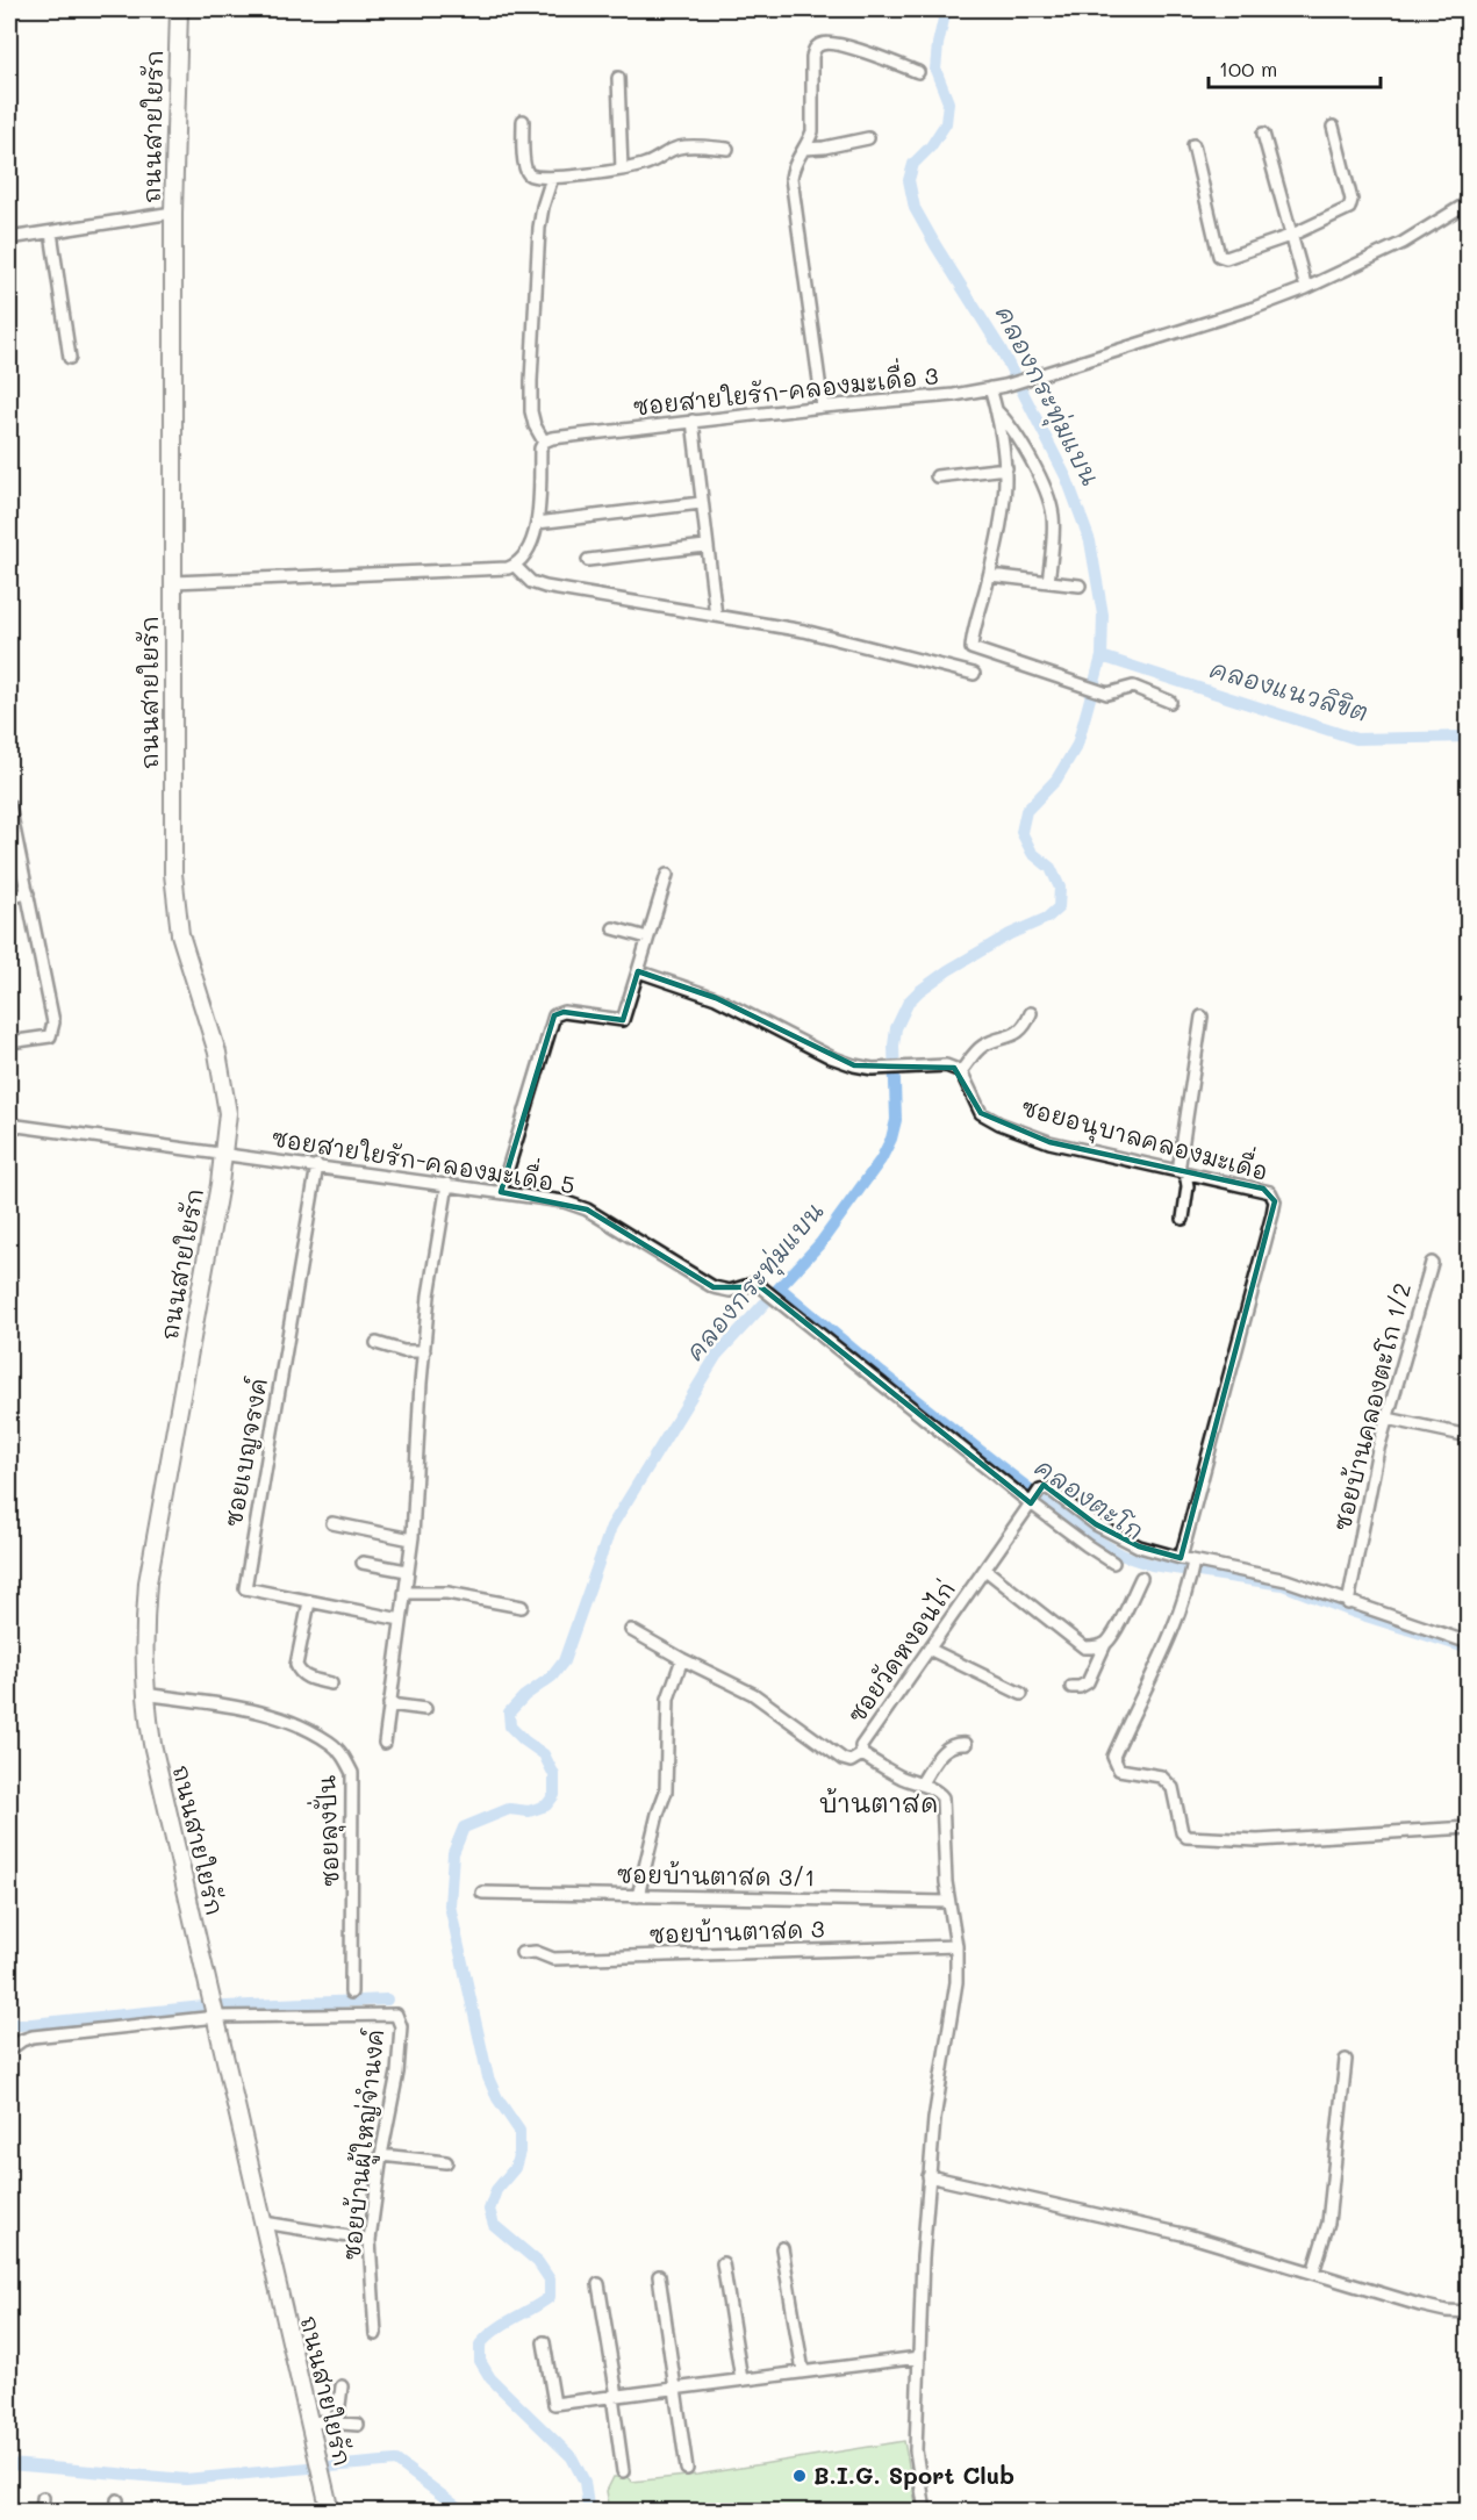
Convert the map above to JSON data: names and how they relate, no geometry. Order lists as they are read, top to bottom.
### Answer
{
  "streets": {
    "street": [
      "ถนนสายใยรัก",
      "ซอยสายใยรัก-คลองมะเดื่อ 3",
      "ซอยอนุบาลคลองมะเดื่อ",
      "ซอยสายใยรัก-คลองมะเดื่อ 5",
      "ซอยบ้านคลองตะโก 1/2",
      "ซอยเบญจรงค์",
      "ซอยวัดหงอนไก่",
      "ซอยลุงปั่น",
      "ซอยบ้านตาสด 3/1",
      "ซอยบ้านตาสด 3",
      "ซอยบ้านผู้ใหญ่จำนงค์"
    ]
  },
  "crossings": [
    ["ถนนสายใยรัก", "ซอยสายใยรัก-คลองมะเดื่อ 5"],
    ["ถนนสายใยรัก", "ซอยลุงปั่น"],
    ["ถนนสายใยรัก", "ซอยบ้านผู้ใหญ่จำนงค์"],
    ["ซอยอนุบาลคลองมะเดื่อ", "ซอยวัดหงอนไก่"],
    ["ซอยสายใยรัก-คลองมะเดื่อ 5", "ซอยเบญจรงค์"],
    ["ซอยสายใยรัก-คลองมะเดื่อ 5", "ซอยวัดหงอนไก่"],
    ["ซอยวัดหงอนไก่", "ซอยบ้านตาสด 3/1"],
    ["ซอยวัดหงอนไก่", "ซอยบ้านตาสด 3"]
  ],
  "districts": ["บ้านตาสด"],
  "water": ["คลองกระทุ่มแบน", "คลองแนวลิขิต", "คลองตะโก"],
  "places": ["B.I.G. Sport Club"],
  "scale_bar": "100 m"
}
